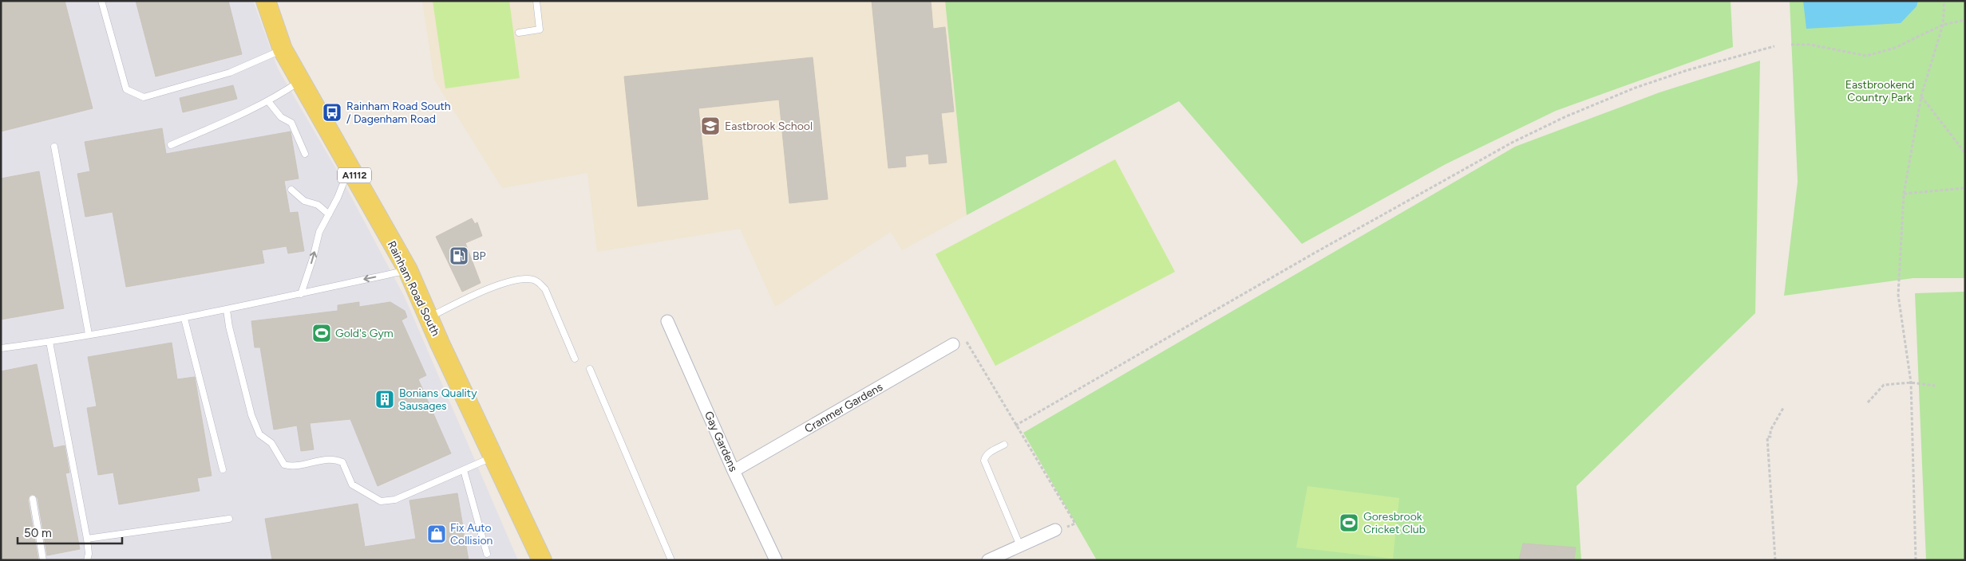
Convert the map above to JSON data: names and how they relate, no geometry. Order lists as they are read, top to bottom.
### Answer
{
  "streets": {
    "main road": ["A1112", "Rainham Road South"],
    "street": ["Cranmer Gardens", "Gay Gardens"]
  },
  "crossings": [
    ["Cranmer Gardens", "Gay Gardens"]
  ],
  "parks": ["Eastbrookend Country Park"],
  "places": {
    "bus stop": ["Rainham Road South / Dagenham Road"],
    "school or university": ["Eastbrook School"],
    "fuel station": ["BP"],
    "sports": ["Gold's Gym", "Goresbrook Cricket Club"],
    "building": ["Bonians Quality Sausages"],
    "shop": ["Fix Auto Collision"]
  },
  "scale_bar": "50 m"
}
